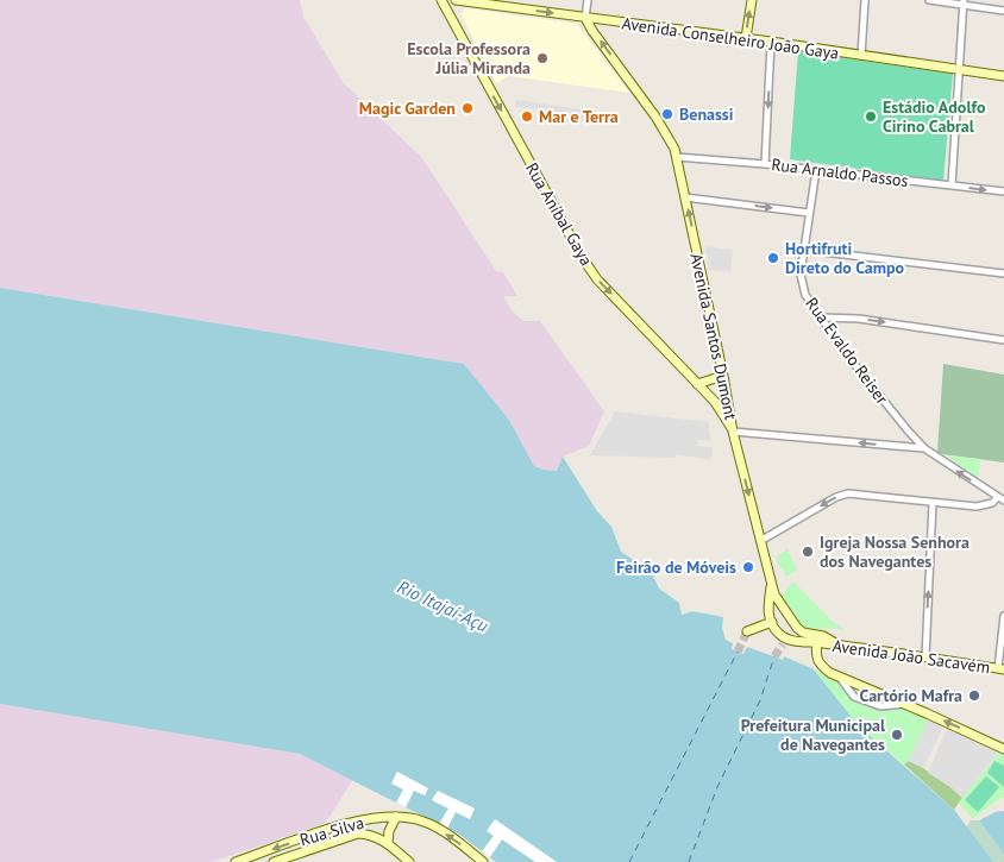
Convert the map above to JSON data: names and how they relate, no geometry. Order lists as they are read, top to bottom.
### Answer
{
  "streets": {
    "main road": [
      "Avenida Conselheiro João Gaya",
      "Rua Aníbal Gaya",
      "Avenida Santos Dumont",
      "Avenida João Sacavém",
      "Rua Silva"
    ],
    "street": ["Rua Arnaldo Passos", "Rua Evaldo Reiser"]
  },
  "crossings": [
    ["Avenida Conselheiro João Gaya", "Avenida Santos Dumont"],
    ["Rua Arnaldo Passos", "Avenida Santos Dumont"],
    ["Rua Arnaldo Passos", "Rua Evaldo Reiser"],
    ["Rua Aníbal Gaya", "Avenida Santos Dumont"],
    ["Avenida Santos Dumont", "Avenida João Sacavém"]
  ],
  "one_way": ["Rua Aníbal Gaya"],
  "water": ["Rio Itajaí-Açu"],
  "places": [
    "Escola Professora Júlia Miranda",
    "Magic Garden",
    "Benassi",
    "Mar e Terra",
    "Estádio Adolfo Cirino Cabral",
    "Hortifruti Direto do Campo",
    "Igreja Nossa Senhora dos Navegantes",
    "Feirão de Móveis",
    "Cartório Mafra",
    "Prefeitura Municipal de Navegantes"
  ]
}
